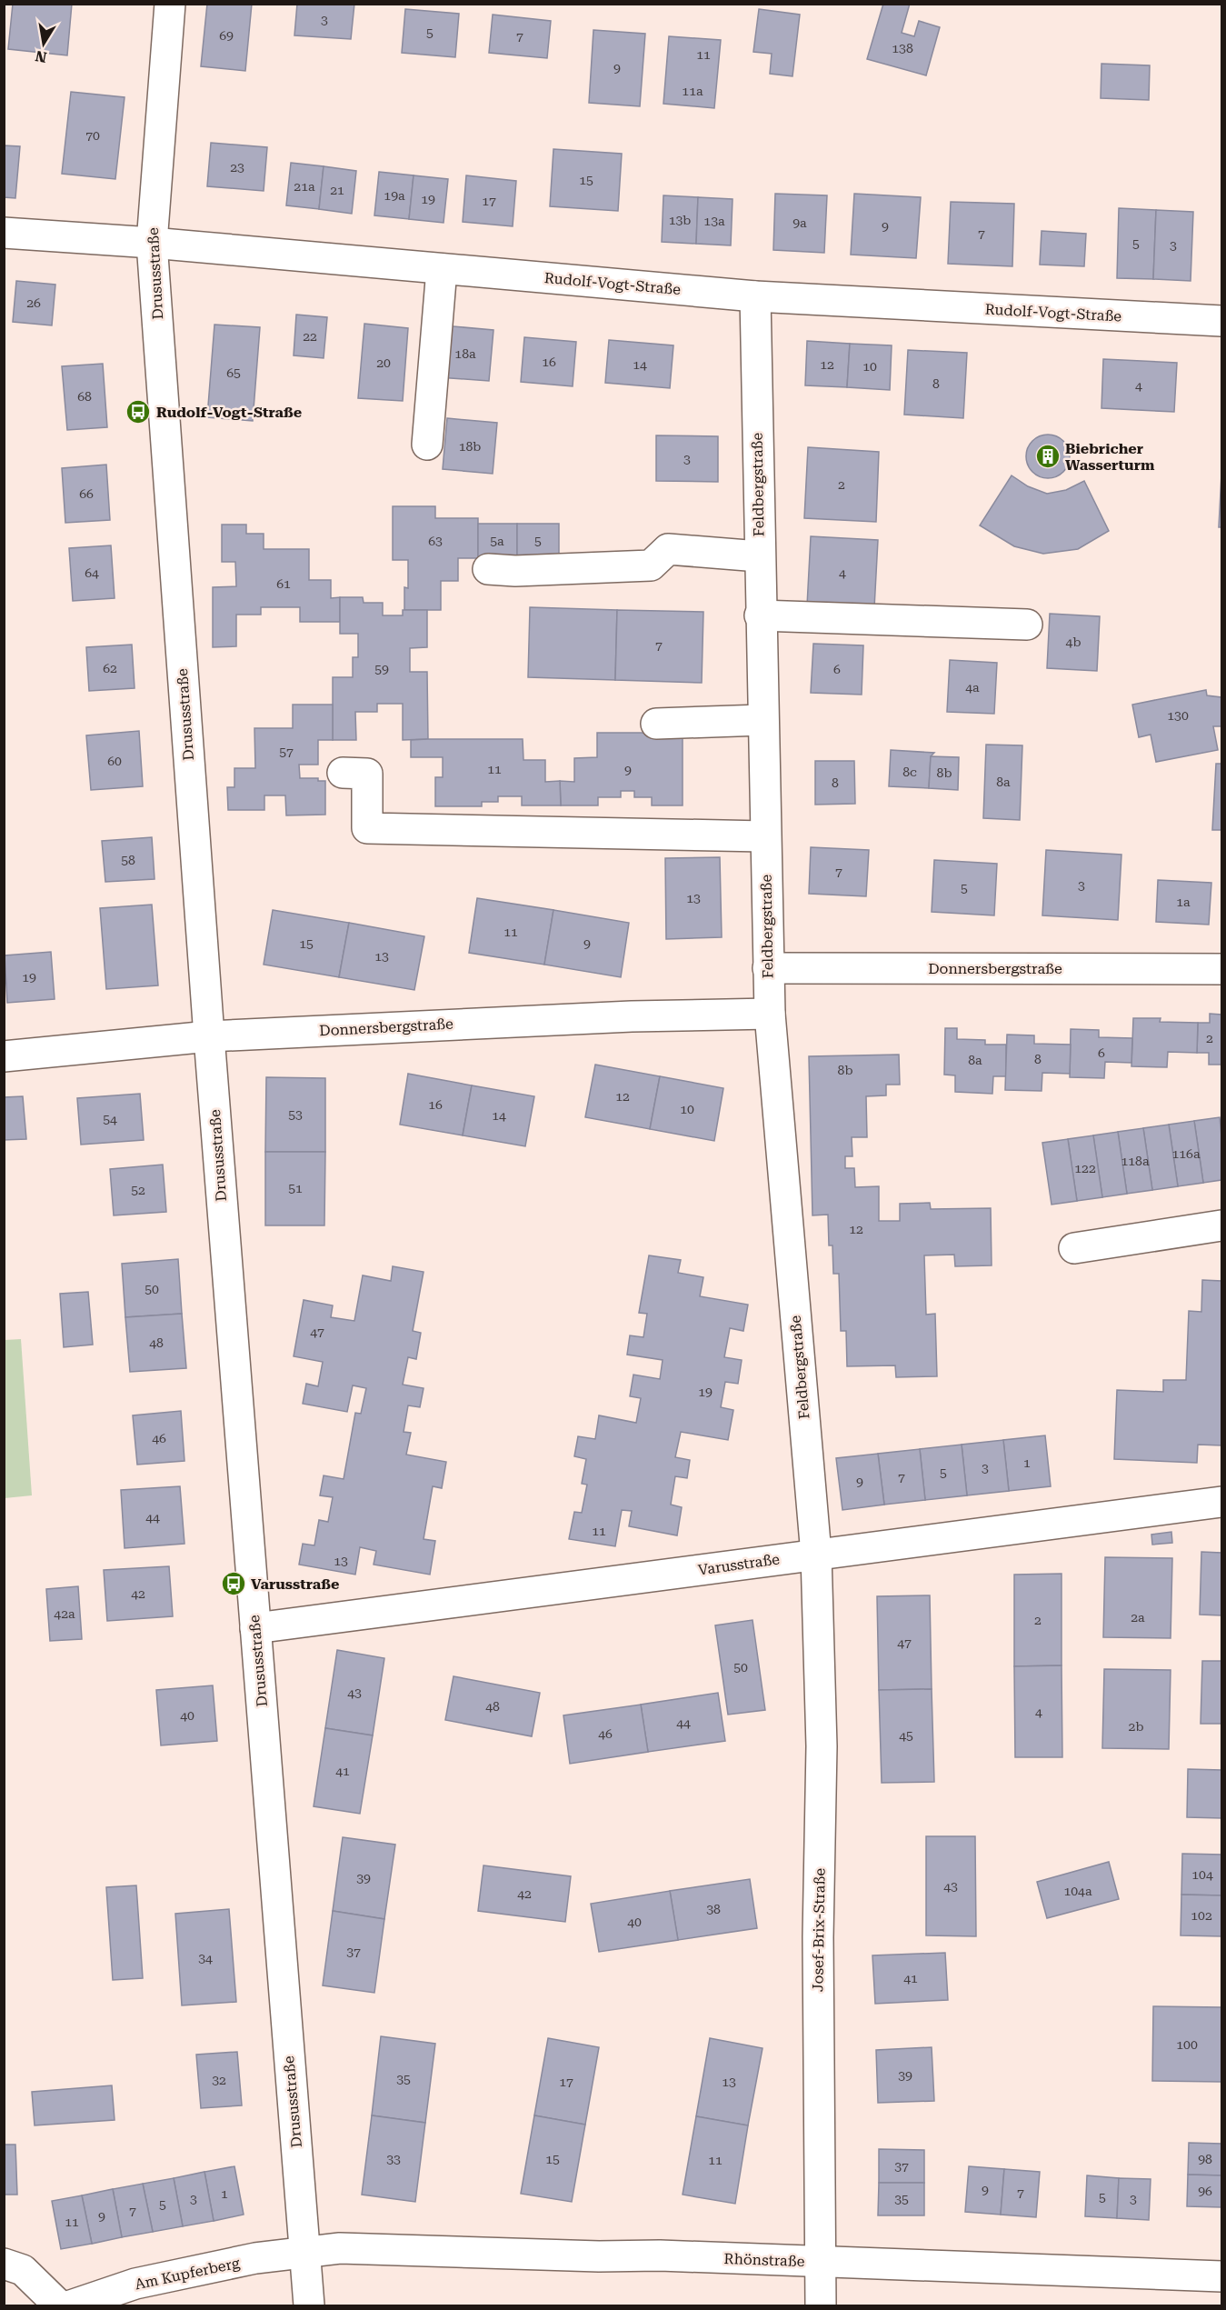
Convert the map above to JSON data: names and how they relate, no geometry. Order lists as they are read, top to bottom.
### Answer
{
  "streets": {
    "street": [
      "Drususstraße",
      "Rudolf-Vogt-Straße",
      "Feldbergstraße",
      "Donnersbergstraße",
      "Varusstraße",
      "Josef-Brix-Straße",
      "Rhönstraße",
      "Am Kupferberg"
    ]
  },
  "crossings": [
    ["Drususstraße", "Rudolf-Vogt-Straße"],
    ["Drususstraße", "Donnersbergstraße"],
    ["Drususstraße", "Varusstraße"],
    ["Drususstraße", "Rhönstraße"],
    ["Drususstraße", "Am Kupferberg"],
    ["Rudolf-Vogt-Straße", "Feldbergstraße"],
    ["Feldbergstraße", "Donnersbergstraße"],
    ["Feldbergstraße", "Varusstraße"],
    ["Feldbergstraße", "Josef-Brix-Straße"],
    ["Varusstraße", "Josef-Brix-Straße"],
    ["Josef-Brix-Straße", "Rhönstraße"],
    ["Rhönstraße", "Am Kupferberg"]
  ],
  "places": {
    "bus stop": ["Rudolf-Vogt-Straße", "Varusstraße"],
    "building": ["Biebricher Wasserturm"]
  },
  "house_numbers": [
    "3",
    "5",
    "69",
    "7",
    "138",
    "11",
    "9",
    "11a",
    "70",
    "23",
    "15",
    "21a",
    "21",
    "19a",
    "19",
    "17",
    "13b",
    "13a",
    "9a",
    "9",
    "7",
    "5",
    "3",
    "26",
    "22",
    "18a",
    "16",
    "20",
    "14",
    "12",
    "10",
    "65",
    "8",
    "4",
    "68",
    "18b",
    "3",
    "2",
    "66",
    "63",
    "5a",
    "5",
    "64",
    "4",
    "61",
    "4b",
    "7",
    "62",
    "59",
    "6",
    "4a",
    "130",
    "57",
    "60",
    "11",
    "9",
    "8c",
    "8b",
    "8a",
    "8",
    "58",
    "7",
    "3",
    "5",
    "13",
    "1a",
    "11",
    "15",
    "9",
    "13",
    "19",
    "2",
    "6",
    "8",
    "8a",
    "8b",
    "12",
    "16",
    "10",
    "53",
    "14",
    "54",
    "116a",
    "118a",
    "122",
    "51",
    "52",
    "12",
    "50",
    "47",
    "48",
    "19",
    "46",
    "1",
    "3",
    "5",
    "7",
    "9",
    "44",
    "11",
    "13",
    "42",
    "42a",
    "2a",
    "2",
    "47",
    "50",
    "43",
    "48",
    "4",
    "40",
    "44",
    "2b",
    "46",
    "45",
    "41",
    "104",
    "39",
    "43",
    "104a",
    "42",
    "38",
    "102",
    "40",
    "37",
    "34",
    "41",
    "100",
    "39",
    "35",
    "32",
    "17",
    "13",
    "33",
    "15",
    "98",
    "11",
    "37",
    "9",
    "96",
    "7",
    "1",
    "5",
    "3",
    "35",
    "3",
    "5",
    "7",
    "9",
    "11"
  ],
  "north": "bottom"
}
